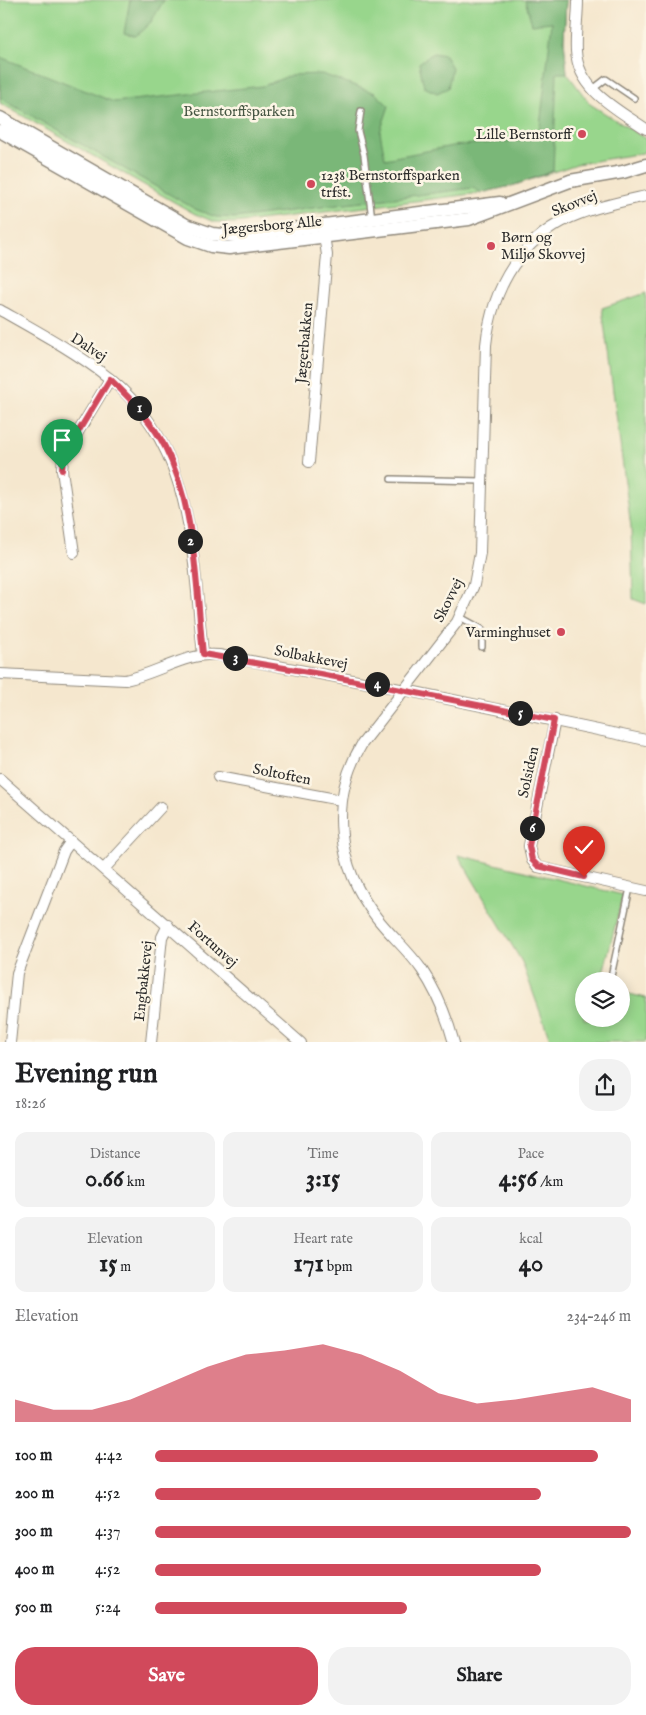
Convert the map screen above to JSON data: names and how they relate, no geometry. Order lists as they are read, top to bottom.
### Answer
{
  "streets": {
    "street": [
      "Skovvej",
      "Jægersborg Alle",
      "Jægerbakken",
      "Dalvej",
      "Solbakkevej",
      "Solsiden",
      "Soltoften",
      "Fortunvej",
      "Engbakkevej"
    ]
  },
  "crossings": [
    ["Skovvej", "Solbakkevej"],
    ["Skovvej", "Soltoften"],
    ["Jægersborg Alle", "Jægerbakken"],
    ["Dalvej", "Solbakkevej"],
    ["Solbakkevej", "Solsiden"],
    ["Fortunvej", "Engbakkevej"]
  ],
  "parks": ["Bernstorffsparken"],
  "places": [
    "Lille Bernstorff",
    "1238 Bernstorffsparken trfst.",
    "Børn og Miljø Skovvej",
    "Varminghuset"
  ],
  "page": {
    "pins": [
      "1",
      "2",
      "3",
      "4",
      "5",
      "6"
    ],
    "heading": ["Evening run", "18:26"],
    "stats": [
      ["Distance", "0.66 km"],
      ["Time", "3:15"],
      ["Pace", "4:56 /km"],
      ["Elevation", "15 m"],
      ["Heart rate", "171 bpm"],
      ["kcal", "40"]
    ],
    "chart": ["Elevation", "234–246 m"],
    "list": [
      {
        "name": "100 m",
        "note": "4:42"
      },
      {
        "name": "200 m",
        "note": "4:52"
      },
      {
        "name": "300 m",
        "note": "4:37"
      },
      {
        "name": "400 m",
        "note": "4:52"
      },
      {
        "name": "500 m",
        "note": "5:24"
      }
    ],
    "buttons": ["Save", "Share"]
  }
}
